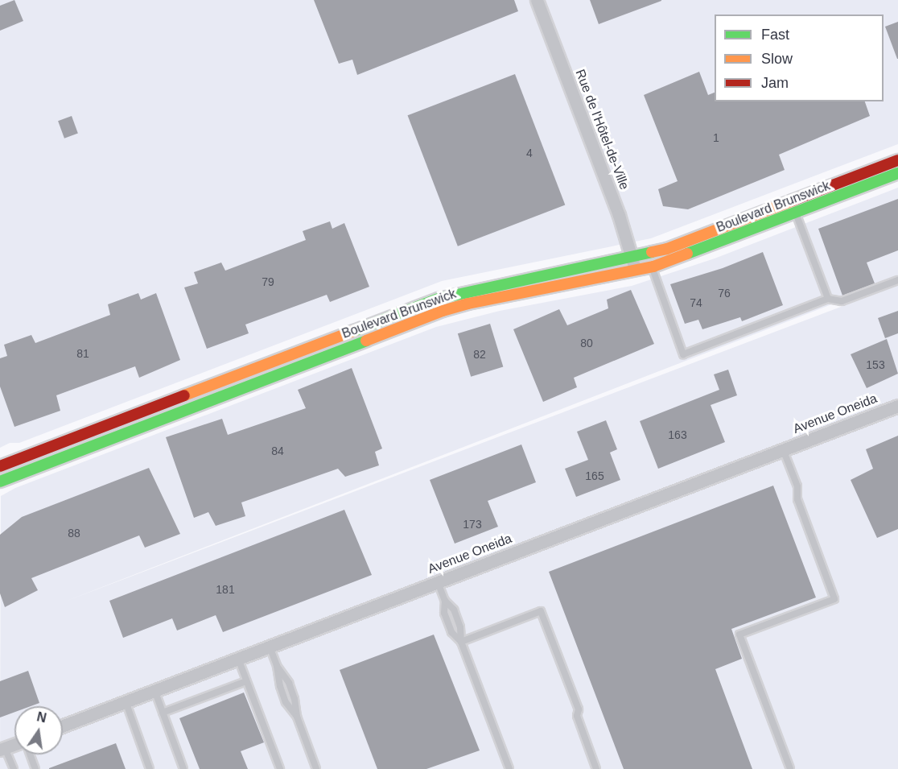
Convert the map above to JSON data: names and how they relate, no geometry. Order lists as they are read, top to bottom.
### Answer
{
  "streets": {
    "street": ["Rue de l'Hôtel-de-Ville", "Boulevard Brunswick", "Avenue Oneida"]
  },
  "crossings": [
    ["Rue de l'Hôtel-de-Ville", "Boulevard Brunswick"]
  ],
  "house_numbers": [
    "1",
    "4",
    "79",
    "76",
    "74",
    "80",
    "81",
    "82",
    "153",
    "163",
    "84",
    "165",
    "173",
    "88",
    "181"
  ],
  "legend": ["Fast", "Slow", "Jam"],
  "north": "top"
}
